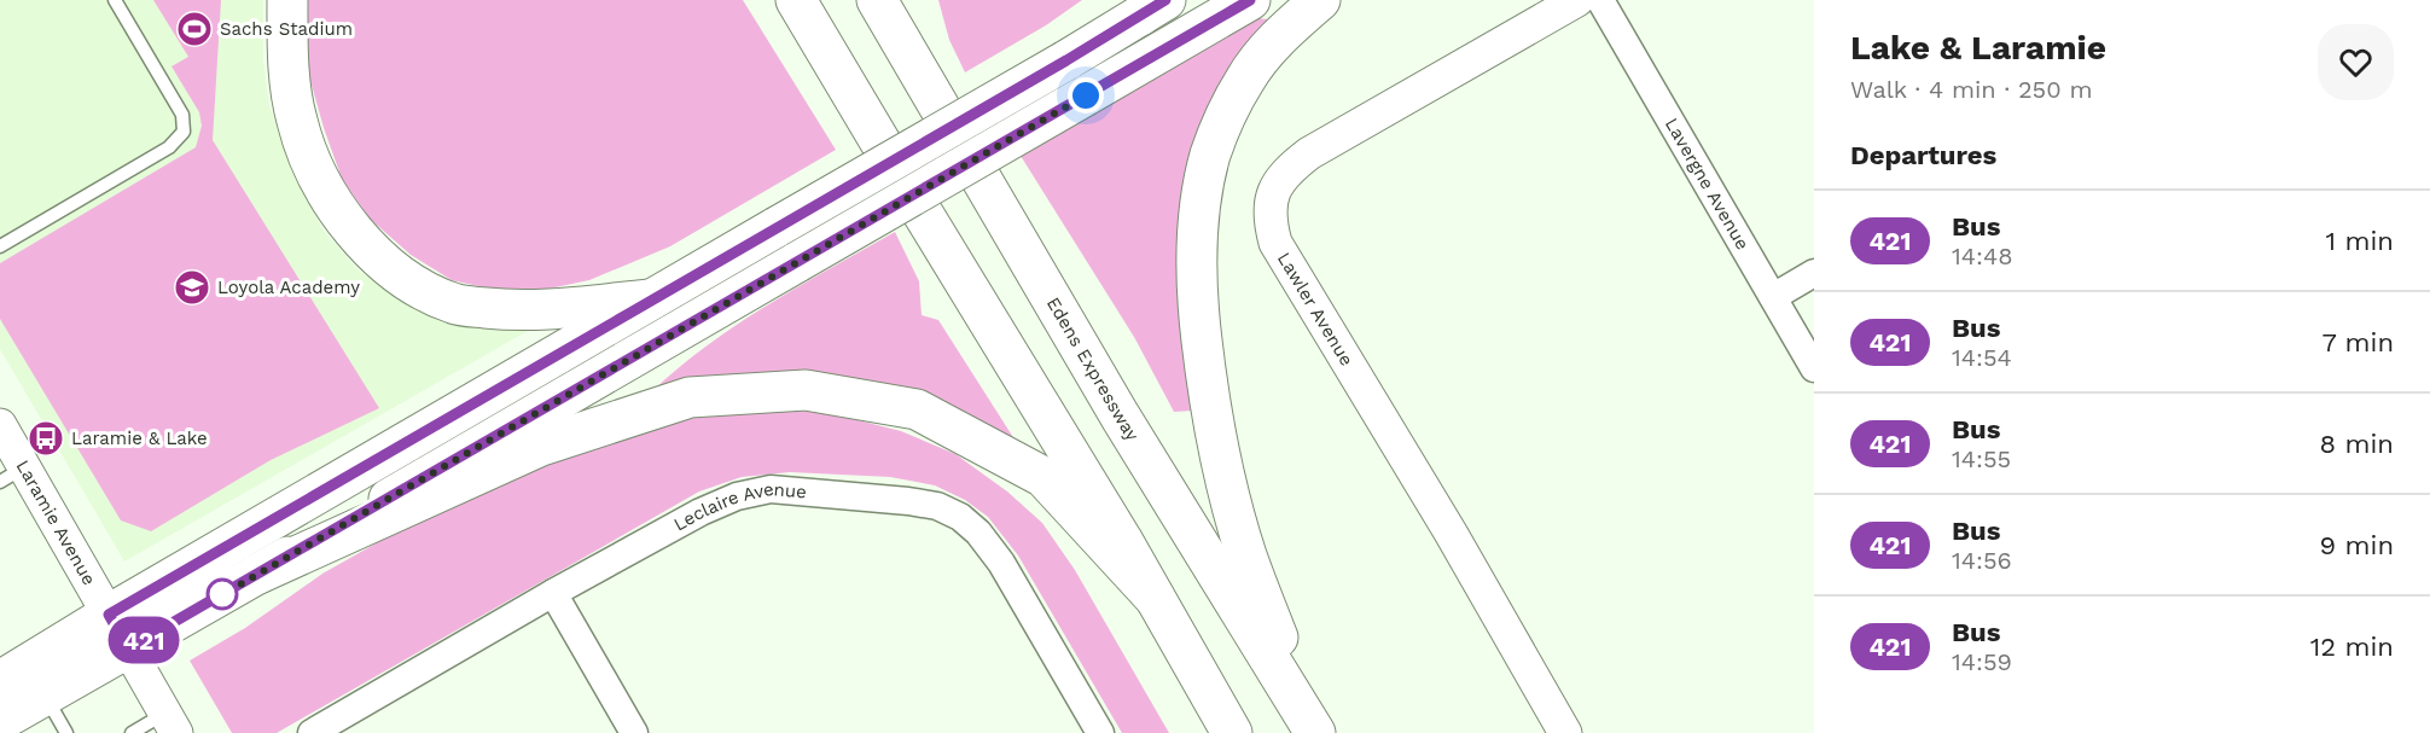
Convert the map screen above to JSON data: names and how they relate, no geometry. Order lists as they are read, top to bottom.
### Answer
{
  "streets": {
    "main road": ["Edens Expressway"],
    "street": [
      "Lavergne Avenue",
      "Lawler Avenue",
      "Leclaire Avenue",
      "Laramie Avenue"
    ]
  },
  "places": {
    "sports": ["Sachs Stadium"],
    "school or university": ["Loyola Academy"],
    "bus stop": ["Laramie & Lake"]
  },
  "lines": ["bus line 421"],
  "page": {
    "on_map": "421",
    "heading": [
      ["Lake & Laramie", "Walk · 4 min · 250 m"],
      "Departures"
    ],
    "list": [
      {
        "mark": "421",
        "name": "Bus",
        "note": "14:48",
        "value": "1 min"
      },
      {
        "mark": "421",
        "name": "Bus",
        "note": "14:54",
        "value": "7 min"
      },
      {
        "mark": "421",
        "name": "Bus",
        "note": "14:55",
        "value": "8 min"
      },
      {
        "mark": "421",
        "name": "Bus",
        "note": "14:56",
        "value": "9 min"
      },
      {
        "mark": "421",
        "name": "Bus",
        "note": "14:59",
        "value": "12 min"
      }
    ]
  }
}
